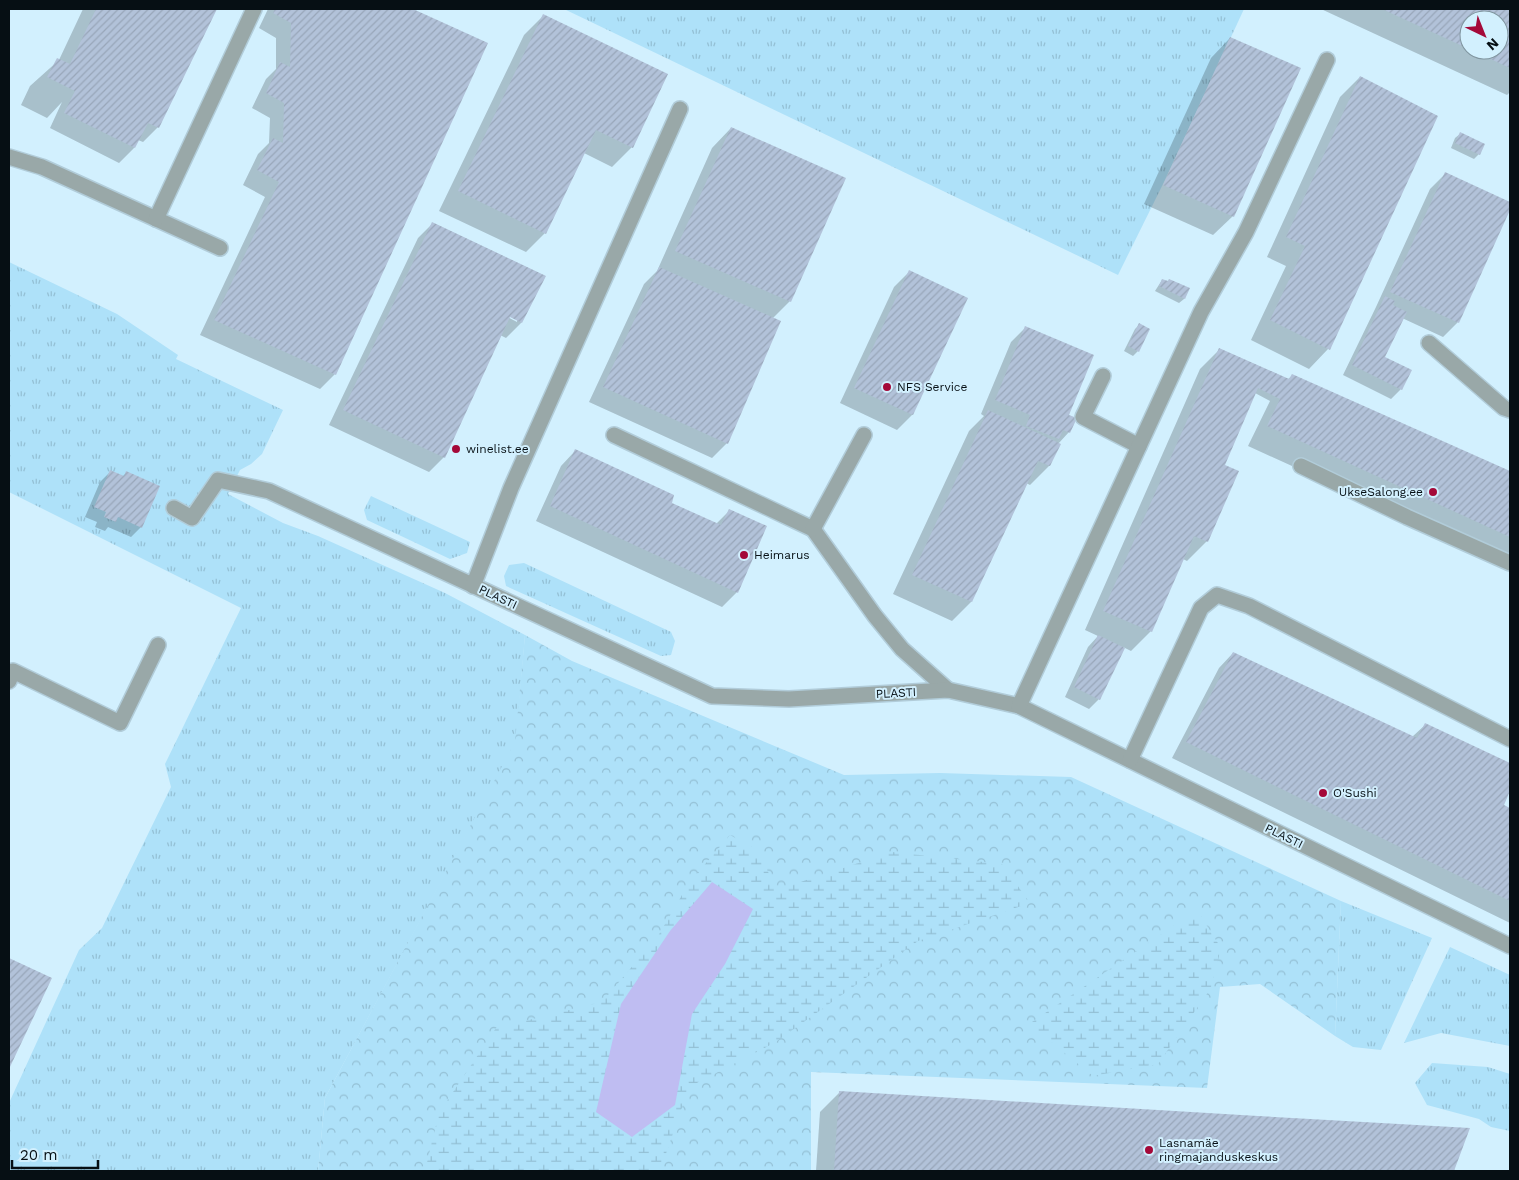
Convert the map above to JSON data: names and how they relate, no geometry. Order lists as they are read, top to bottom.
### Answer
{
  "streets": {
    "lane": ["PLASTI"]
  },
  "places": [
    "NFS Service",
    "winelist.ee",
    "UkseSalong.ee",
    "Heimarus",
    "O'Sushi",
    "Lasnamäe ringmajanduskeskus"
  ],
  "scale_bar": "20 m",
  "north": "bottom right"
}
